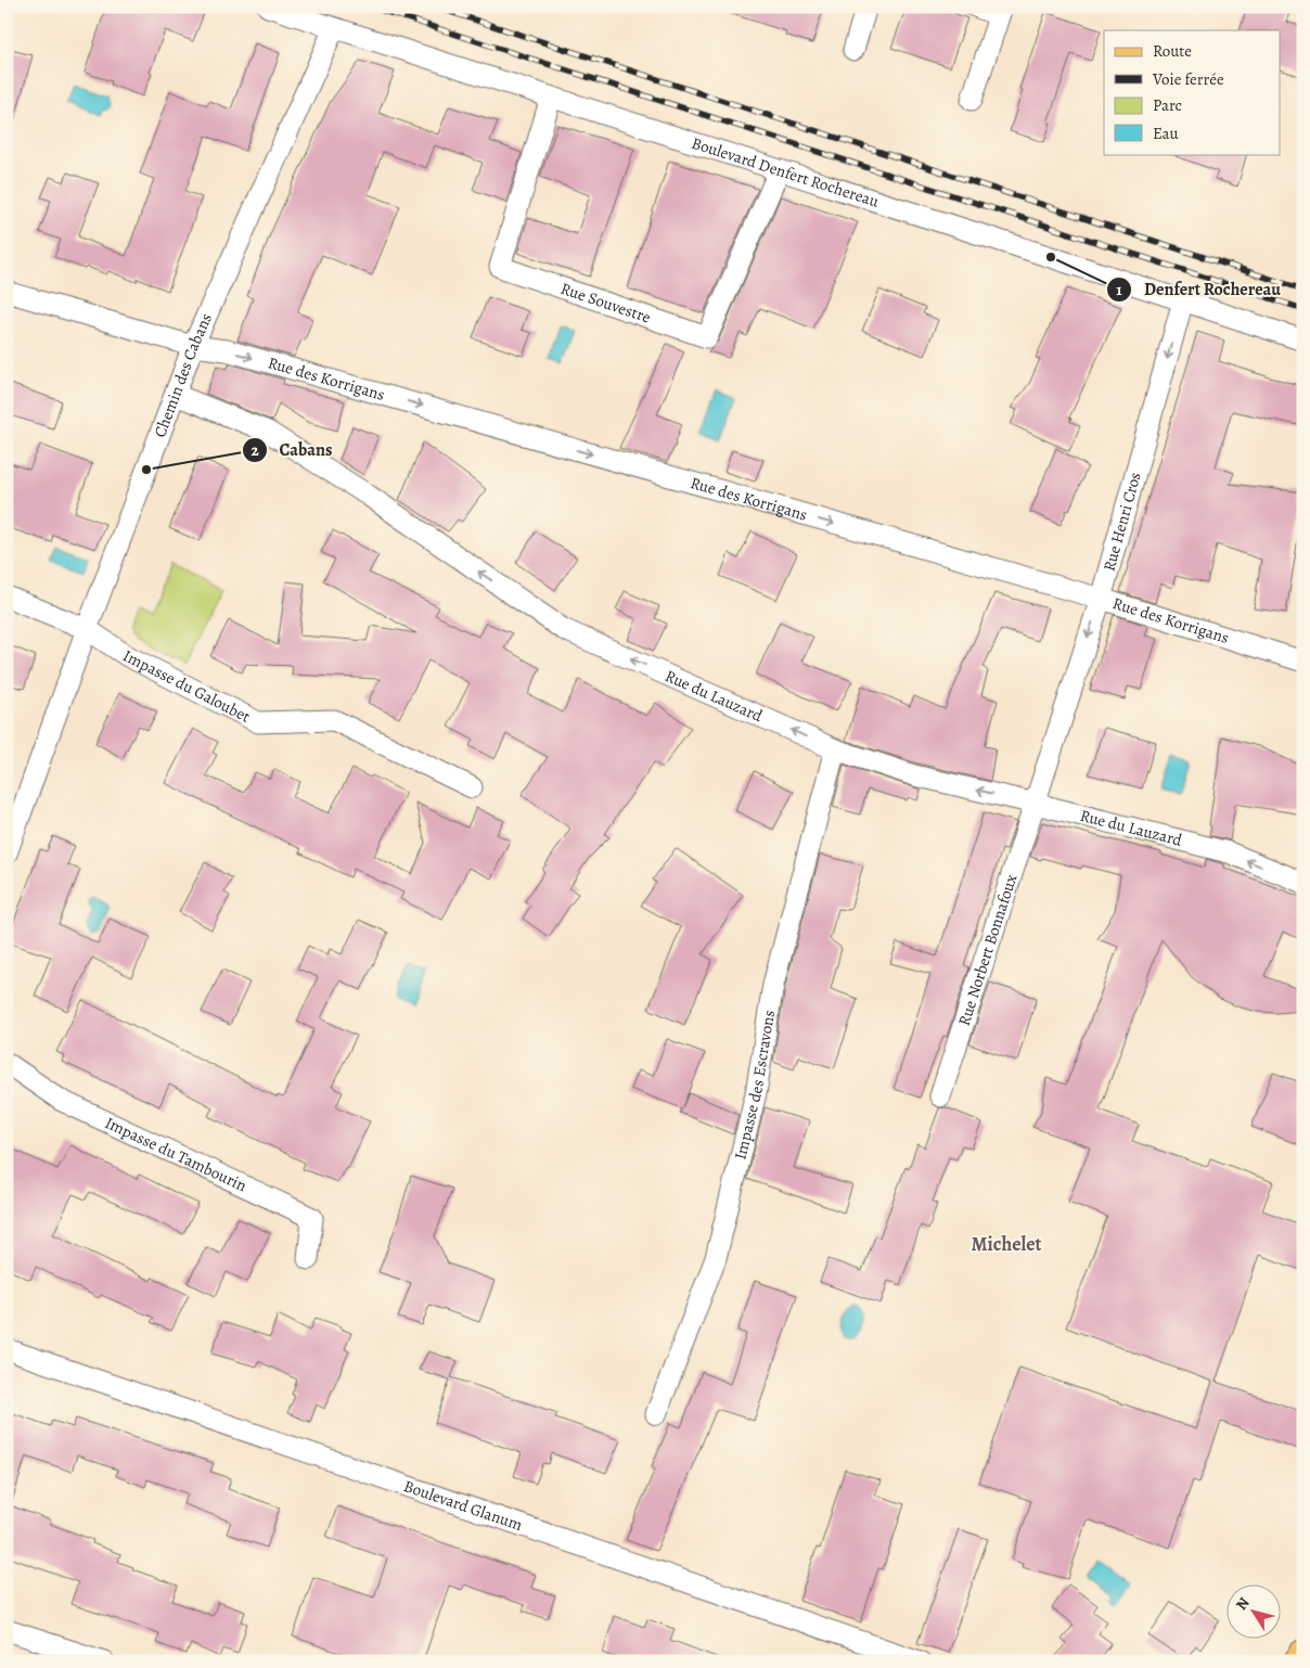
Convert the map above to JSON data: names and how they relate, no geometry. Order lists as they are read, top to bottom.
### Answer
{
  "streets": {
    "street": [
      "Boulevard Denfert Rochereau",
      "Rue Souvestre",
      "Chemin des Cabans",
      "Rue des Korrigans",
      "Rue Henri Cros",
      "Impasse du Galoubet",
      "Rue du Lauzard",
      "Rue Norbert Bonnafoux",
      "Impasse des Escravons",
      "Impasse du Tambourin",
      "Boulevard Glanum"
    ]
  },
  "crossings": [
    ["Boulevard Denfert Rochereau", "Rue Souvestre"],
    ["Boulevard Denfert Rochereau", "Chemin des Cabans"],
    ["Boulevard Denfert Rochereau", "Rue Henri Cros"],
    ["Chemin des Cabans", "Rue des Korrigans"],
    ["Chemin des Cabans", "Impasse du Galoubet"],
    ["Chemin des Cabans", "Rue du Lauzard"],
    ["Rue des Korrigans", "Rue Henri Cros"],
    ["Rue Henri Cros", "Rue du Lauzard"],
    ["Rue Henri Cros", "Rue Norbert Bonnafoux"],
    ["Rue du Lauzard", "Rue Norbert Bonnafoux"],
    ["Rue du Lauzard", "Impasse des Escravons"]
  ],
  "one_way": ["Rue des Korrigans", "Rue Henri Cros", "Rue du Lauzard"],
  "districts": ["Michelet"],
  "places": ["Denfert Rochereau", "Cabans"],
  "legend": [
    "Route",
    "Voie ferrée",
    "Parc",
    "Eau"
  ],
  "north": "top left"
}
